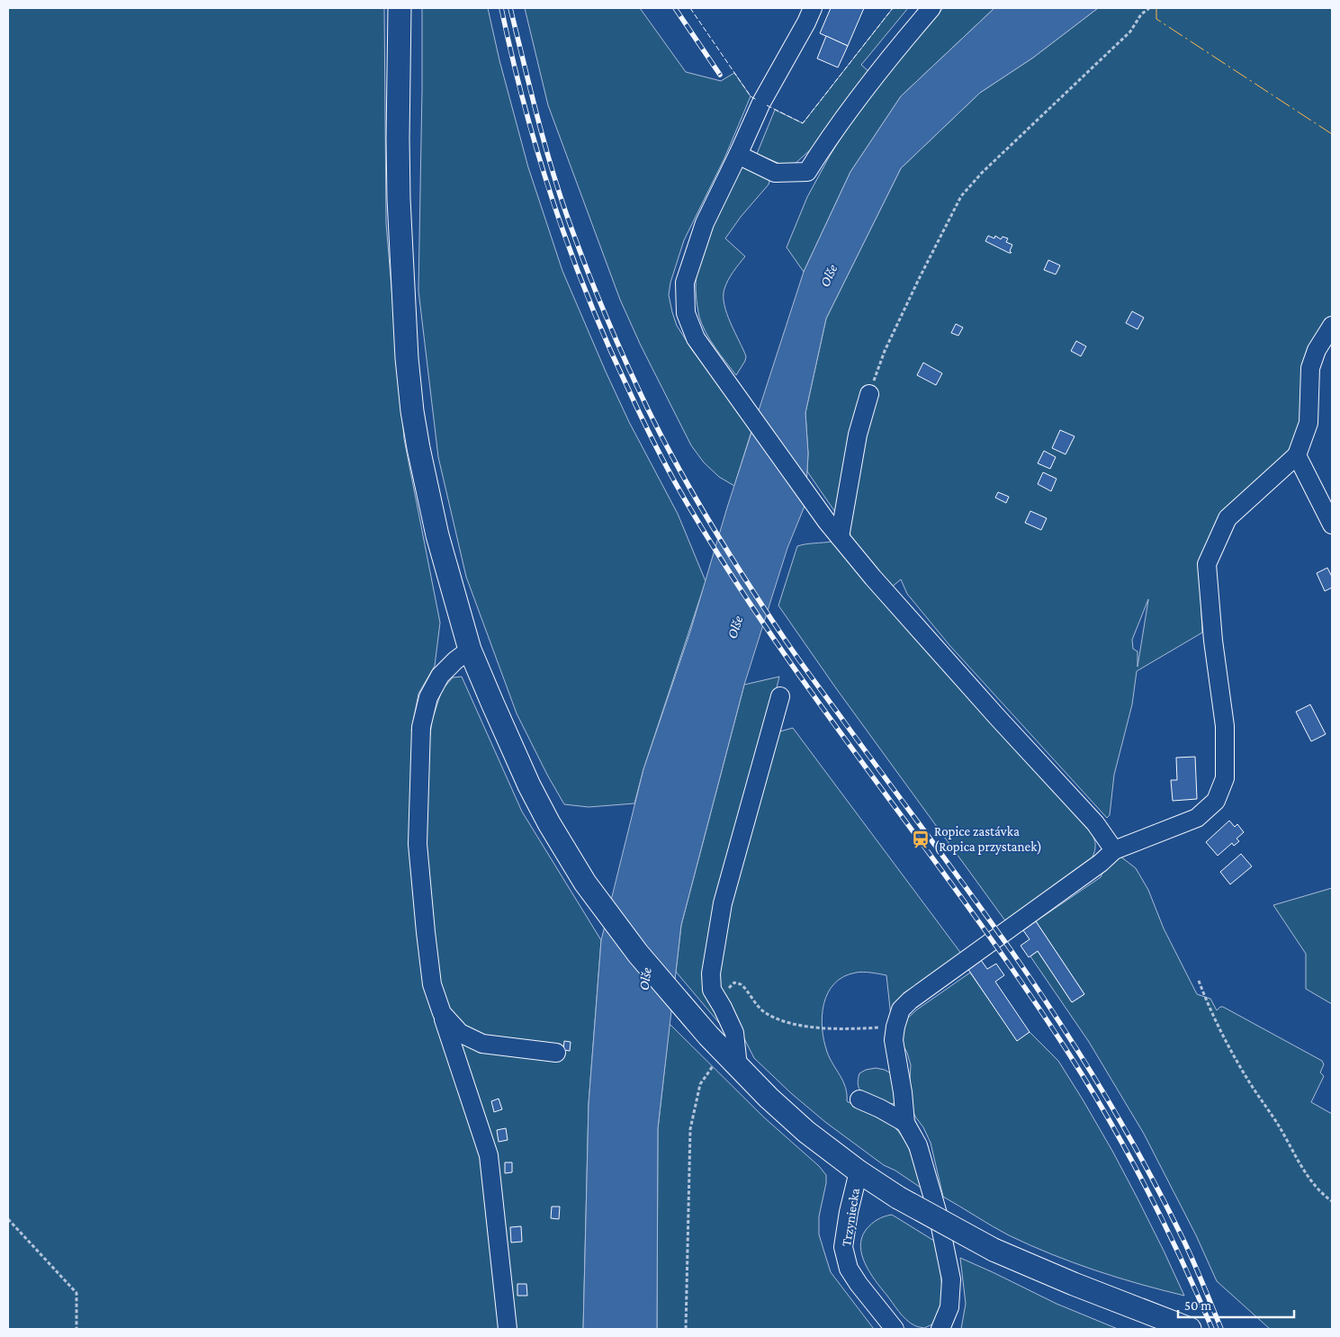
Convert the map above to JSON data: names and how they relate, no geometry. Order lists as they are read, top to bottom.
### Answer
{
  "streets": {
    "street": ["Trzyniecka"]
  },
  "water": ["Olše"],
  "places": {
    "station": ["Ropice zastávka (Ropica przystanek)"]
  },
  "scale_bar": "50 m"
}
